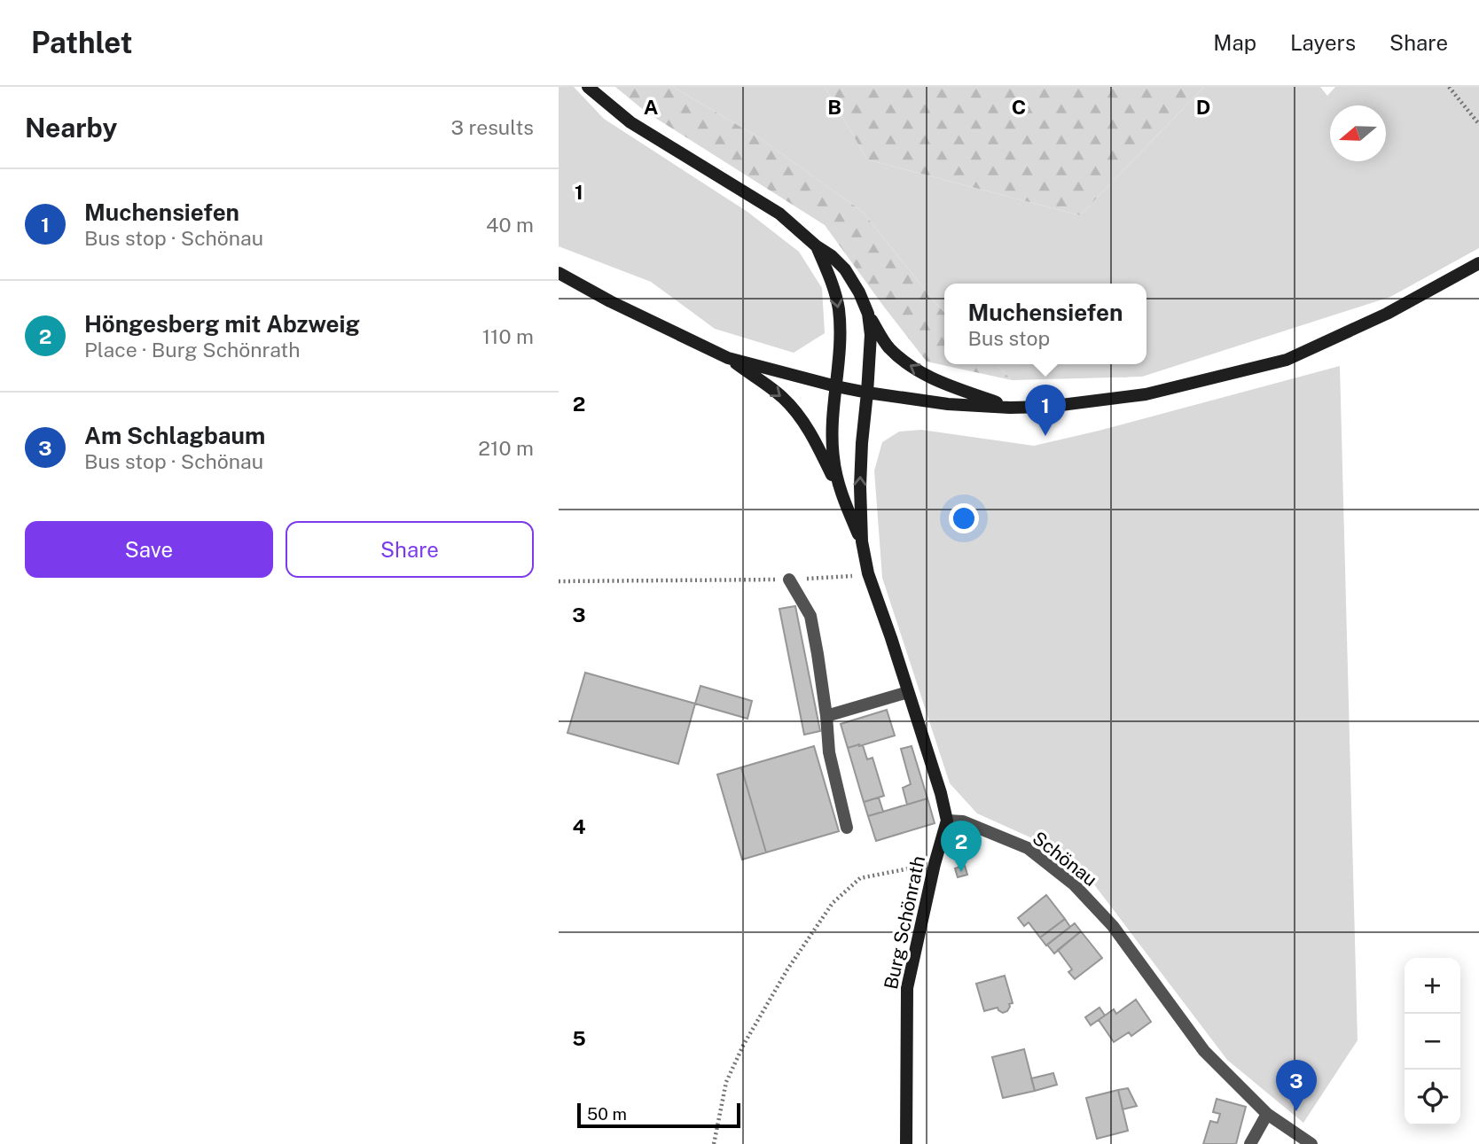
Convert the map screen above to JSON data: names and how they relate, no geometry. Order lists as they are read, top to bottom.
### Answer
{
  "streets": {
    "street": ["Schönau", "Burg Schönrath"]
  },
  "crossings": [
    ["Schönau", "Burg Schönrath"]
  ],
  "scale_bar": "50 m",
  "north": "left",
  "page": {
    "header": "Pathlet",
    "nav": ["Map", "Layers", "Share"],
    "heading": ["Nearby", "3 results"],
    "list": [
      {
        "mark": "1",
        "name": "Muchensiefen",
        "note": "Bus stop · Schönau",
        "value": "40 m"
      },
      {
        "mark": "2",
        "name": "Höngesberg mit Abzweig",
        "note": "Place · Burg Schönrath",
        "value": "110 m"
      },
      {
        "mark": "3",
        "name": "Am Schlagbaum",
        "note": "Bus stop · Schönau",
        "value": "210 m"
      }
    ],
    "popup": ["Muchensiefen", "Bus stop"],
    "pins": ["1", "2", "3"],
    "buttons": ["Save", "Share"],
    "map_buttons": ["+", "−"],
    "scale": "50 m"
  },
  "grid": {
    "columns": [
      "A",
      "B",
      "C",
      "D"
    ],
    "rows": [
      "1",
      "2",
      "3",
      "4",
      "5"
    ]
  }
}
